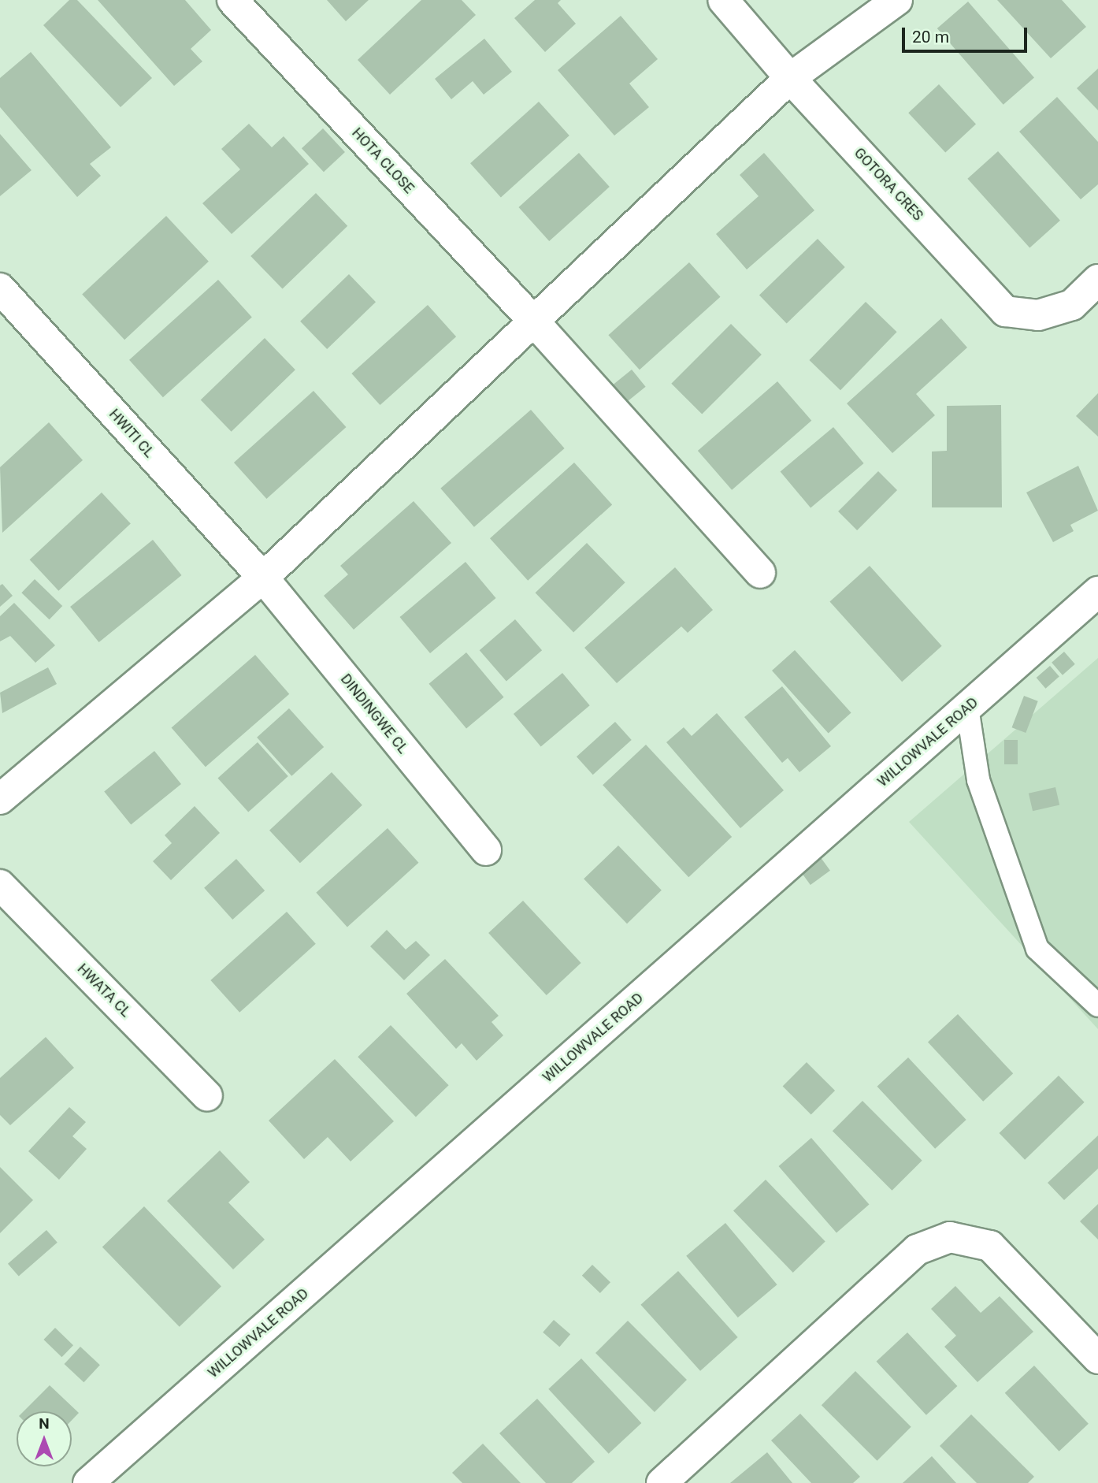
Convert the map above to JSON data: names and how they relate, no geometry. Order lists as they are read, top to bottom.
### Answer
{
  "streets": {
    "street": [
      "HOTA CLOSE",
      "GOTORA CRES",
      "HWITI CL",
      "DINDINGWE CL",
      "WILLOWVALE ROAD",
      "HWATA CL"
    ]
  },
  "crossings": [
    ["HWITI CL", "DINDINGWE CL"]
  ],
  "scale_bar": "20 m",
  "north": "top"
}
